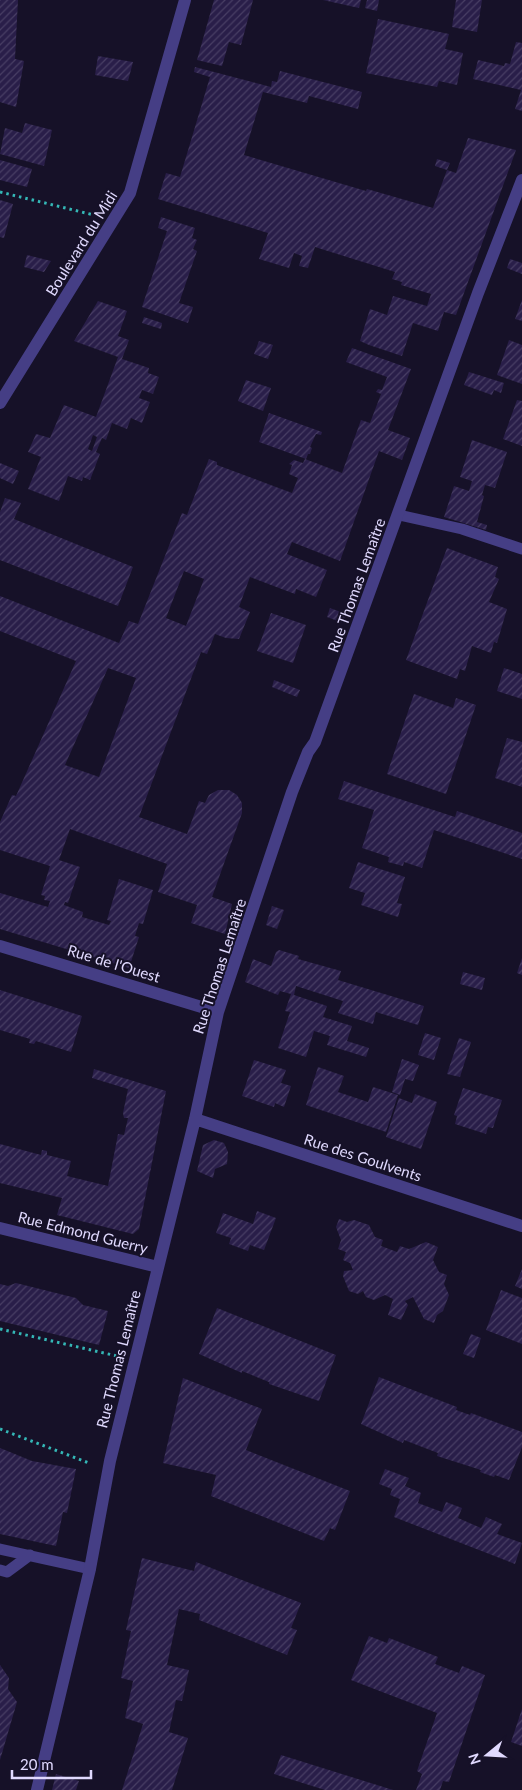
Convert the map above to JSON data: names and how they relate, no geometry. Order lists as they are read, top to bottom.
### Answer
{
  "streets": {
    "street": [
      "Boulevard du Midi",
      "Rue Thomas Lemaître",
      "Rue de l'Ouest",
      "Rue des Goulvents",
      "Rue Edmond Guerry"
    ]
  },
  "crossings": [
    ["Rue Thomas Lemaître", "Rue de l'Ouest"],
    ["Rue Thomas Lemaître", "Rue des Goulvents"],
    ["Rue Thomas Lemaître", "Rue Edmond Guerry"]
  ],
  "scale_bar": "20 m",
  "north": "left"
}
